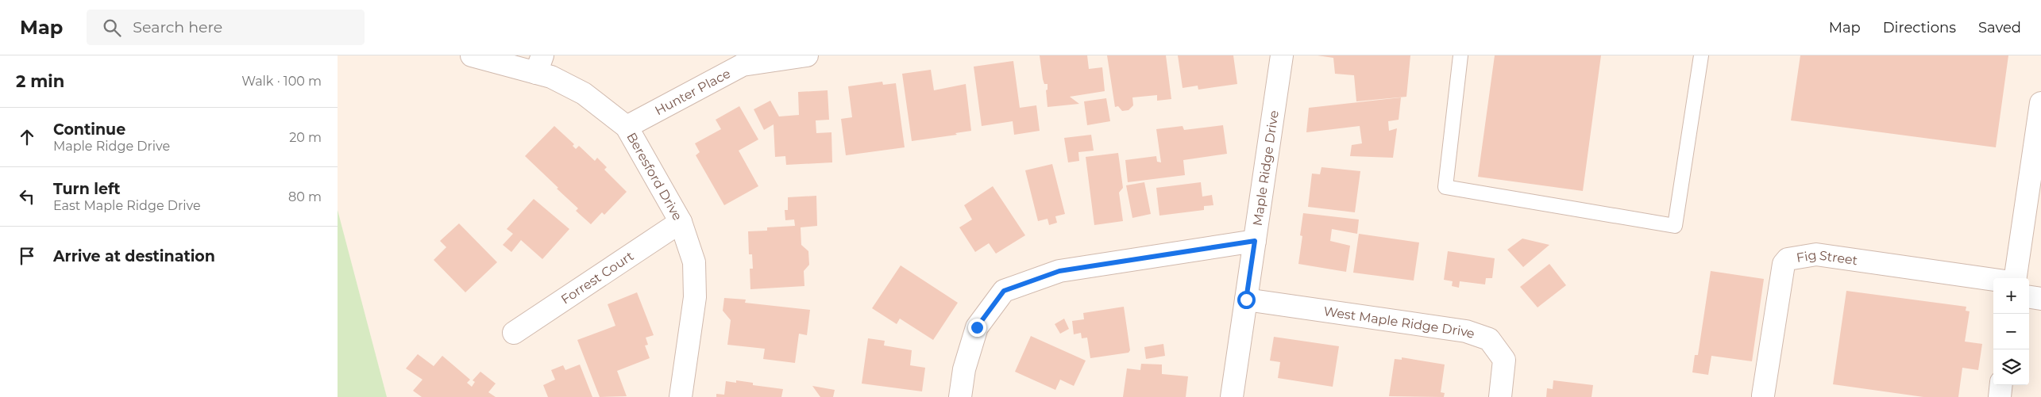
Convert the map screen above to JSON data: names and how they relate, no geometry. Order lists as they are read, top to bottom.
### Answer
{
  "streets": {
    "street": [
      "Hunter Place",
      "Maple Ridge Drive",
      "Beresford Drive",
      "Fig Street",
      "Forrest Court",
      "West Maple Ridge Drive"
    ]
  },
  "crossings": [
    ["Hunter Place", "Beresford Drive"],
    ["Maple Ridge Drive", "West Maple Ridge Drive"],
    ["Beresford Drive", "Forrest Court"]
  ],
  "page": {
    "header": "Map",
    "search": "Search here",
    "nav": ["Map", "Directions", "Saved"],
    "heading": ["2 min", "Walk · 100 m"],
    "list": [
      ["Continue", "Maple Ridge Drive", "20 m"],
      ["Turn left", "East Maple Ridge Drive", "80 m"],
      "Arrive at destination"
    ],
    "map_buttons": ["+", "−"]
  }
}
